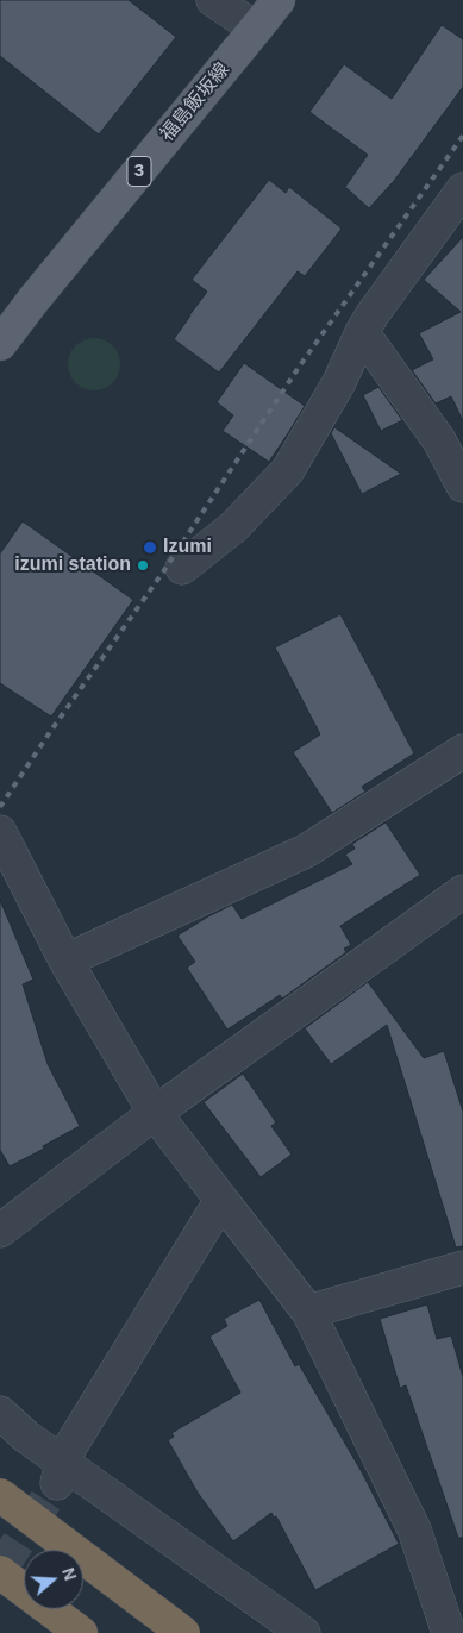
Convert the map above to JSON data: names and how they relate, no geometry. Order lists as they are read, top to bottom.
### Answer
{
  "streets": {
    "main road": ["福島飯坂線", "3"]
  },
  "places": ["Izumi", "izumi station"],
  "north": "right"
}
